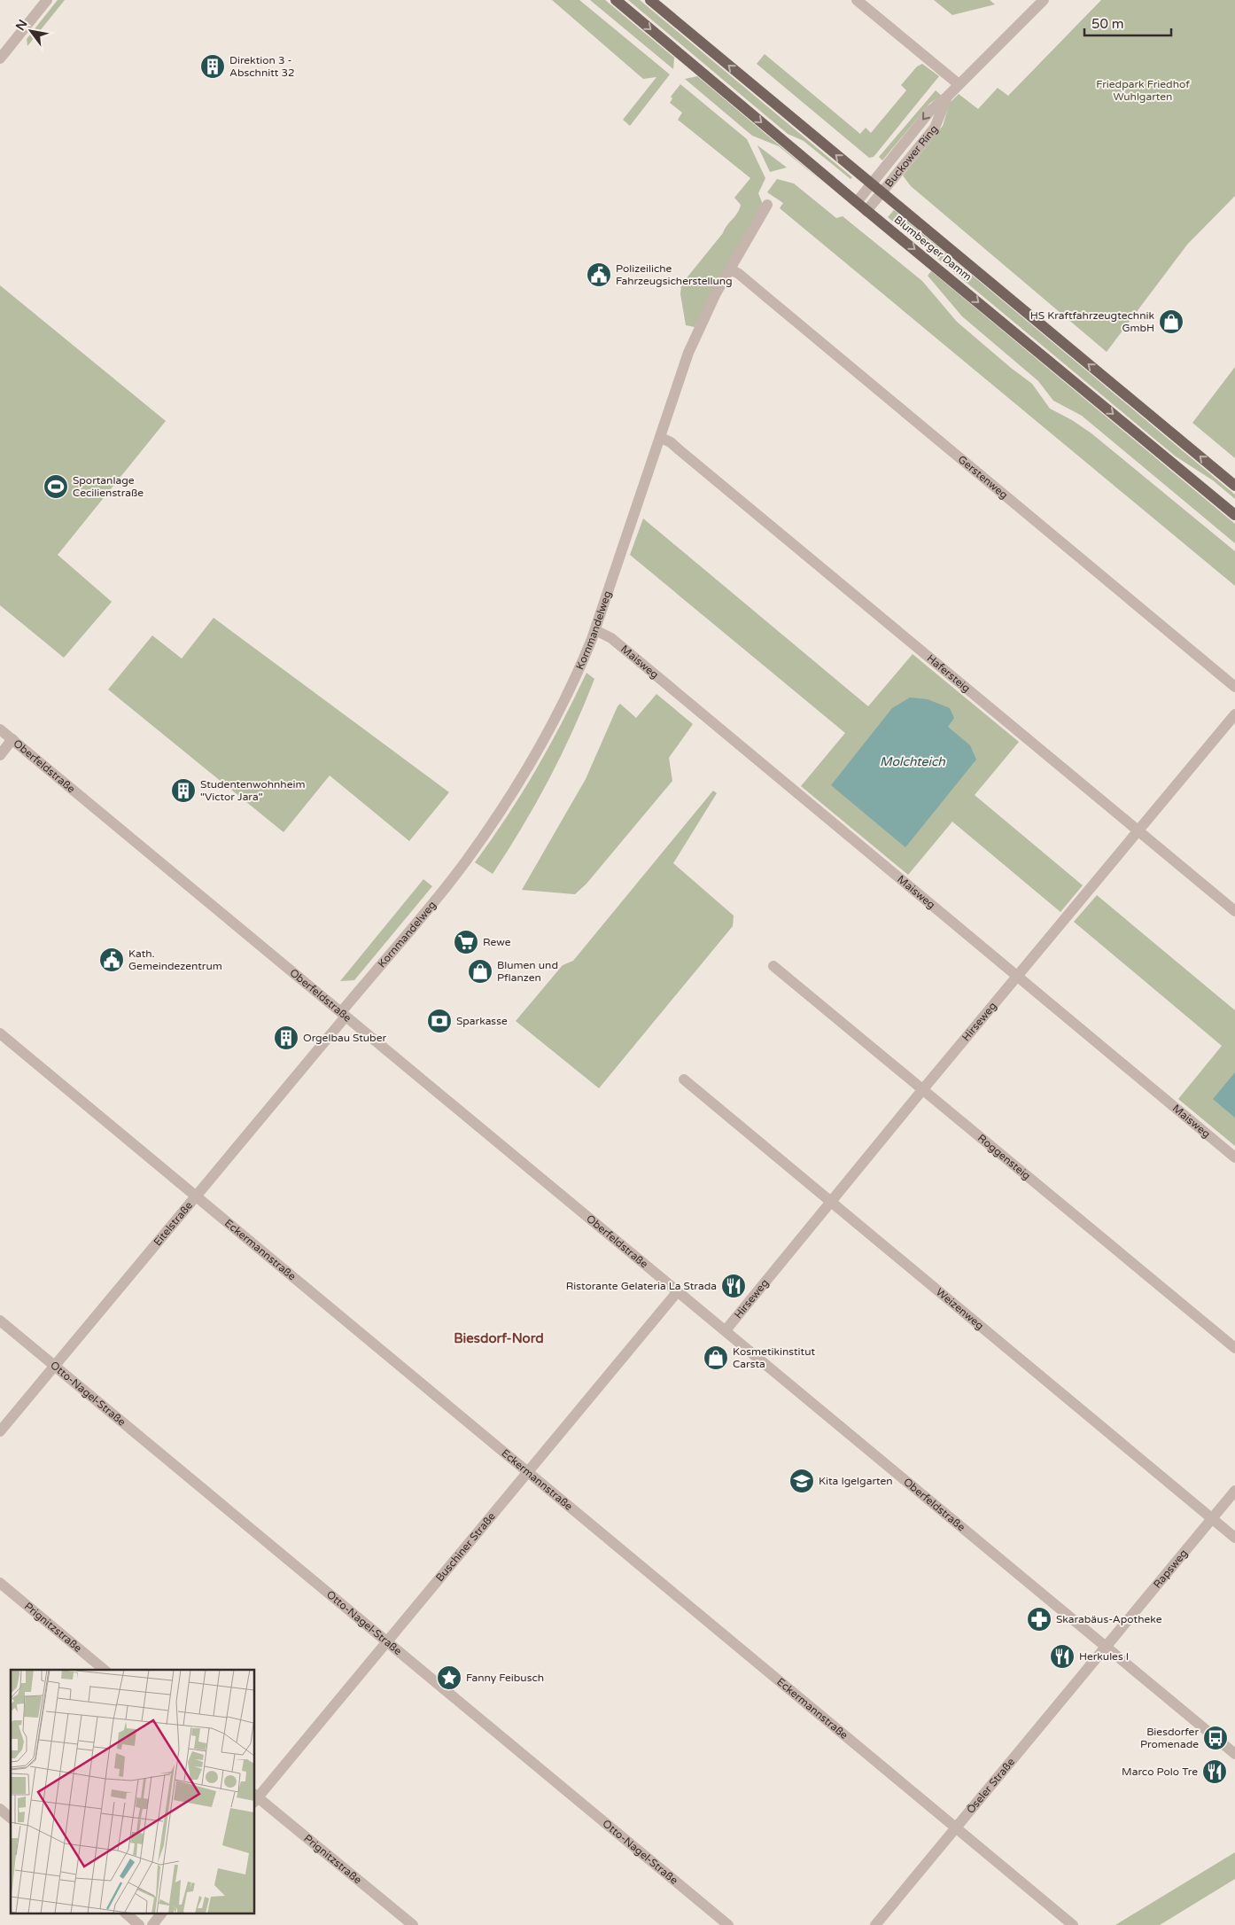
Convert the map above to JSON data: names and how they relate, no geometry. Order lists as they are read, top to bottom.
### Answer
{
  "streets": {
    "main road": ["Blumberger Damm"],
    "street": [
      "Buckower Ring",
      "Gerstenweg",
      "Kornmandelweg",
      "Maisweg",
      "Hafersteig",
      "Oberfeldstraße",
      "Hirseweg",
      "Roggensteig",
      "Eitelstraße",
      "Eckermannstraße",
      "Weizenweg",
      "Otto-Nagel-Straße",
      "Buschiner Straße",
      "Rapsweg",
      "Prignitzstraße",
      "Öseler Straße"
    ]
  },
  "crossings": [
    ["Buckower Ring", "Blumberger Damm"],
    ["Gerstenweg", "Kornmandelweg"],
    ["Kornmandelweg", "Maisweg"],
    ["Kornmandelweg", "Hafersteig"],
    ["Kornmandelweg", "Oberfeldstraße"],
    ["Kornmandelweg", "Eitelstraße"],
    ["Maisweg", "Hirseweg"],
    ["Hafersteig", "Hirseweg"],
    ["Oberfeldstraße", "Hirseweg"],
    ["Oberfeldstraße", "Eitelstraße"],
    ["Oberfeldstraße", "Buschiner Straße"],
    ["Oberfeldstraße", "Rapsweg"],
    ["Oberfeldstraße", "Öseler Straße"],
    ["Hirseweg", "Roggensteig"],
    ["Hirseweg", "Weizenweg"],
    ["Eitelstraße", "Eckermannstraße"],
    ["Eitelstraße", "Otto-Nagel-Straße"],
    ["Eckermannstraße", "Buschiner Straße"],
    ["Eckermannstraße", "Öseler Straße"],
    ["Weizenweg", "Rapsweg"],
    ["Otto-Nagel-Straße", "Buschiner Straße"],
    ["Buschiner Straße", "Prignitzstraße"],
    ["Rapsweg", "Öseler Straße"]
  ],
  "districts": ["Biesdorf-Nord"],
  "water": ["Molchteich"],
  "parks": ["Friedpark Friedhof Wuhlgarten"],
  "places": {
    "building": ["Direktion 3 - Abschnitt 32", "Studentenwohnheim \"Victor Jara\"", "Orgelbau Stuber"],
    "public building": ["Polizeiliche Fahrzeugsicherstellung", "Kath. Gemeindezentrum"],
    "shop": ["HS Kraftfahrzeugtechnik GmbH", "Blumen und Pflanzen", "Kosmetikinstitut Carsta"],
    "sports": ["Sportanlage Cecilienstraße"],
    "supermarket": ["Rewe"],
    "bank": ["Sparkasse"],
    "restaurant": ["Ristorante Gelateria La Strada", "Herkules I", "Marco Polo Tre"],
    "school or university": ["Kita Igelgarten"],
    "pharmacy": ["Skarabäus-Apotheke"],
    "place": ["Fanny Feibusch"],
    "bus stop": ["Biesdorfer Promenade"]
  },
  "scale_bar": "50 m",
  "north": "top left"
}
